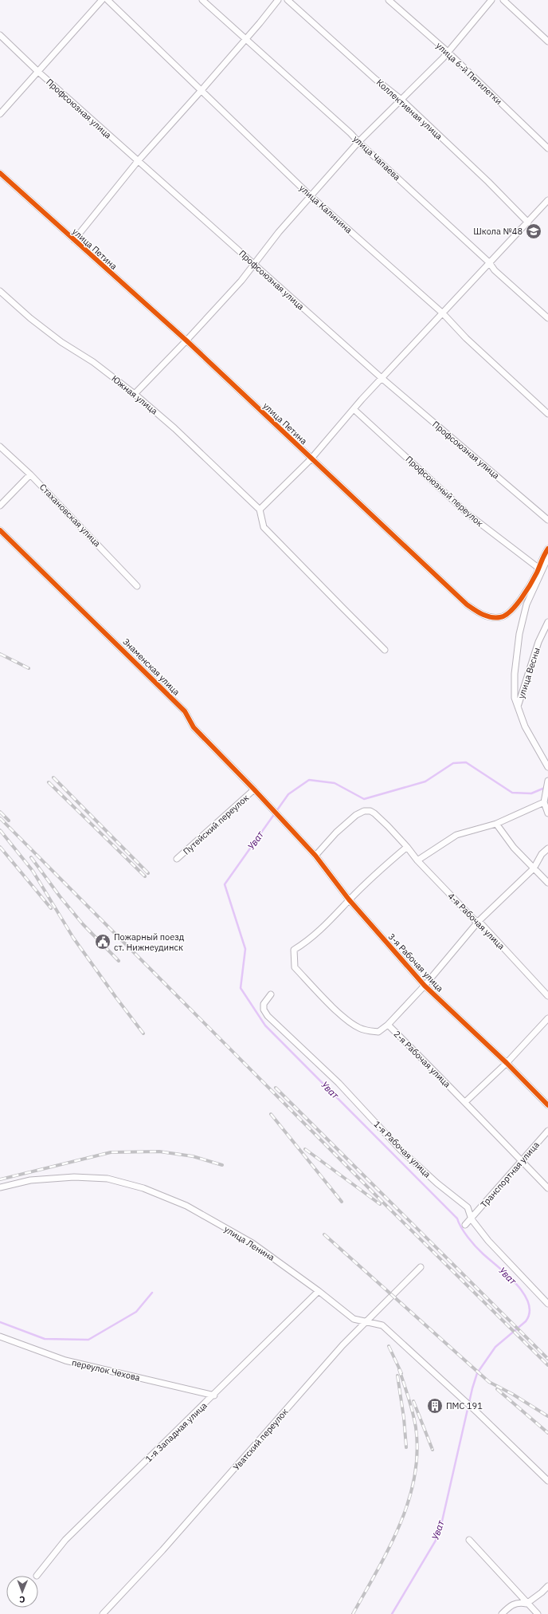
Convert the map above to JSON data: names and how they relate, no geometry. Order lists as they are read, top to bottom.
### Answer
{
  "streets": {
    "street": [
      "улица 6-й Пятилетки",
      "Профсоюзная улица",
      "Коллективная улица",
      "улица Чапаева",
      "улица Калинина",
      "улица Петина",
      "Южная улица",
      "Профсоюзный переулок",
      "Стахановская улица",
      "Знаменская улица",
      "улица Весны",
      "Путейский переулок",
      "4-я Рабочая улица",
      "3-я Рабочая улица",
      "2-я Рабочая улица",
      "1-я Рабочая улица",
      "Транспортная улица",
      "улица Ленина",
      "переулок Чехова",
      "1-я Западная улица",
      "Уватский переулок"
    ]
  },
  "crossings": [
    ["улица Петина", "Профсоюзный переулок"],
    ["Знаменская улица", "Путейский переулок"],
    ["Знаменская улица", "3-я Рабочая улица"],
    ["4-я Рабочая улица", "3-я Рабочая улица"],
    ["3-я Рабочая улица", "2-я Рабочая улица"],
    ["2-я Рабочая улица", "Транспортная улица"],
    ["1-я Рабочая улица", "Транспортная улица"],
    ["улица Ленина", "1-я Западная улица"],
    ["улица Ленина", "Уватский переулок"],
    ["переулок Чехова", "1-я Западная улица"]
  ],
  "water": ["Уват"],
  "places": {
    "school or university": ["Школа №48"],
    "public building": ["Пожарный поезд ст. Нижнеудинск"],
    "building": ["ПМС 191"]
  },
  "north": "bottom"
}
